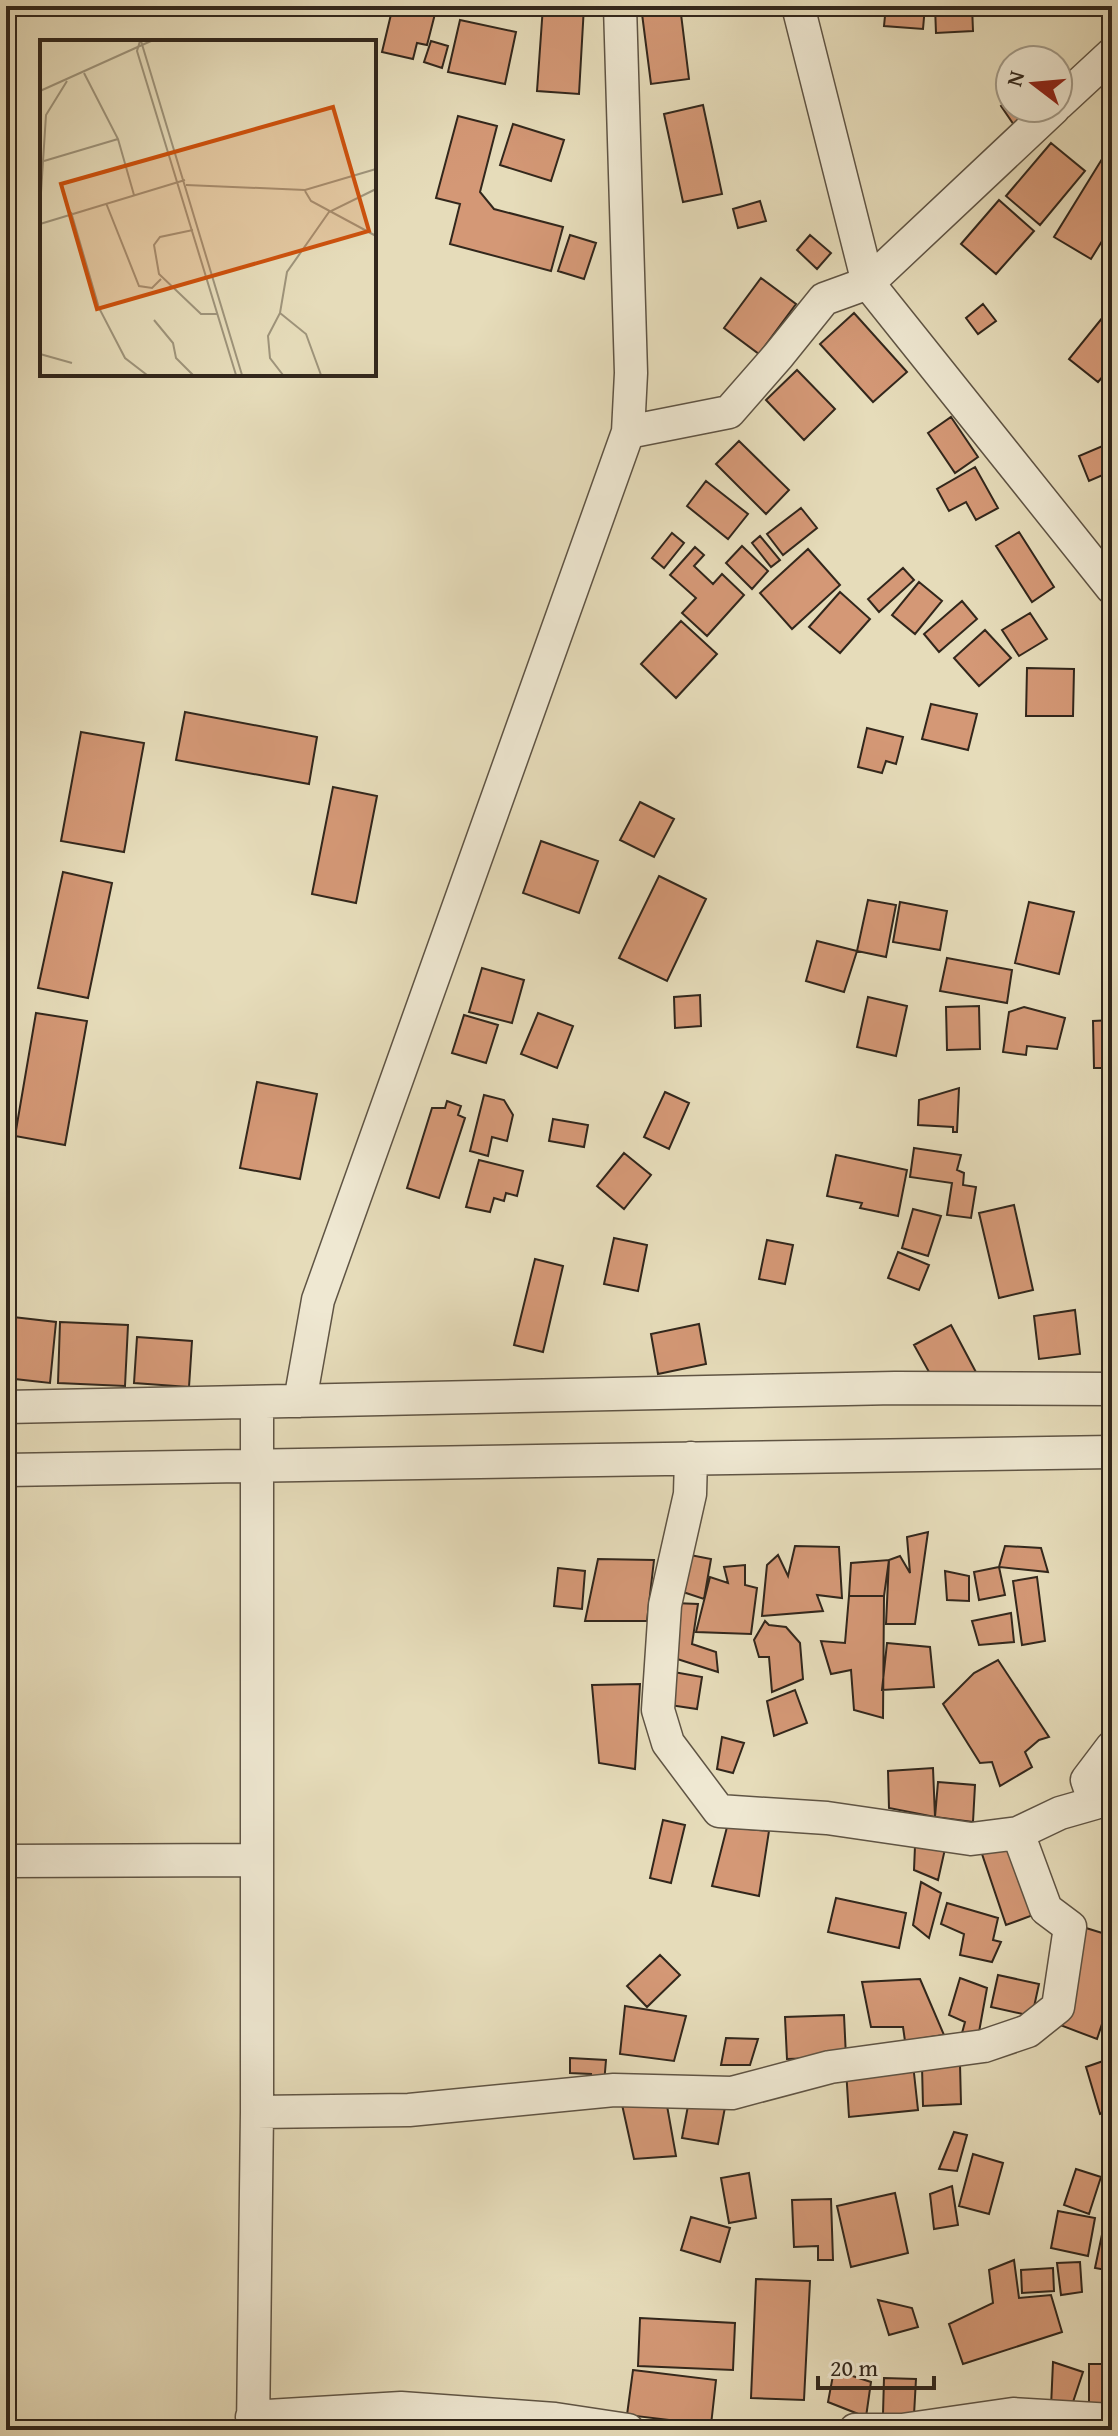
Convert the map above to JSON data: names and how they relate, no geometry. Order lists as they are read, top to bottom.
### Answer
{
  "scale_bar": "20 m",
  "north": "left"
}
